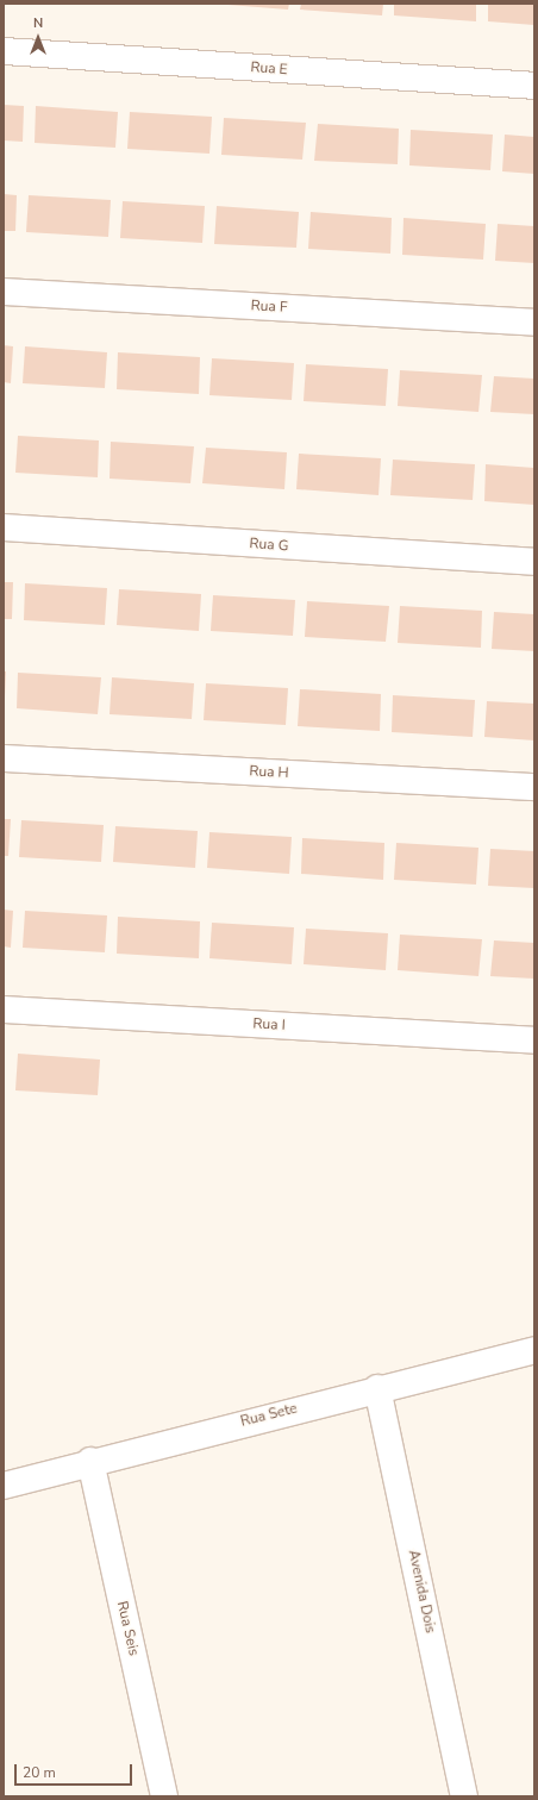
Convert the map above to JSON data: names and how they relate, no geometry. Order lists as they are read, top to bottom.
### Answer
{
  "streets": {
    "street": [
      "Rua E",
      "Rua F",
      "Rua G",
      "Rua H",
      "Rua I",
      "Rua Sete",
      "Avenida Dois",
      "Rua Seis"
    ]
  },
  "crossings": [
    ["Rua Sete", "Avenida Dois"],
    ["Rua Sete", "Rua Seis"]
  ],
  "scale_bar": "20 m",
  "north": "top"
}
